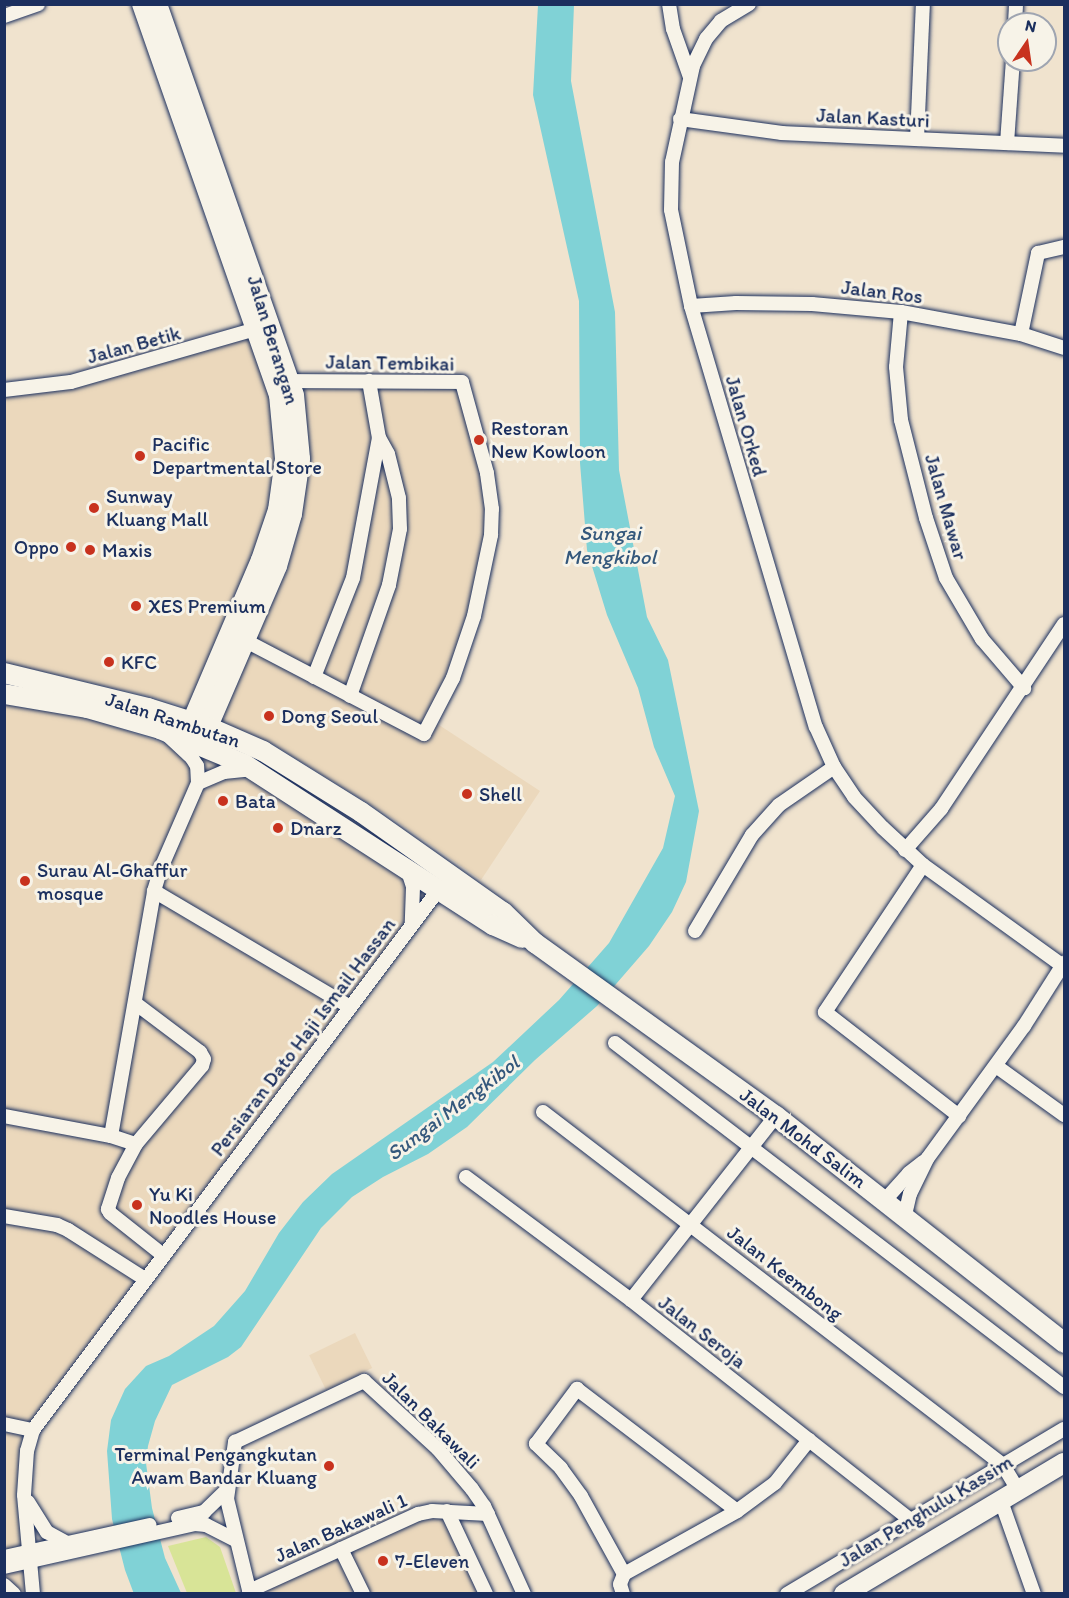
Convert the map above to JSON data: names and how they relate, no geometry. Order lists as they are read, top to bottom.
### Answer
{
  "streets": {
    "street": [
      "Jalan Kasturi",
      "Jalan Ros",
      "Jalan Berangan",
      "Jalan Betik",
      "Jalan Tembikai",
      "Jalan Orked",
      "Jalan Mawar",
      "Jalan Rambutan",
      "Persiaran Dato Haji Ismail Hassan",
      "Jalan Mohd Salim",
      "Jalan Keembong",
      "Jalan Seroja",
      "Jalan Bakawali",
      "Jalan Penghulu Kassim",
      "Jalan Bakawali 1"
    ]
  },
  "crossings": [
    ["Jalan Kasturi", "Jalan Orked"],
    ["Jalan Ros", "Jalan Orked"],
    ["Jalan Ros", "Jalan Mawar"],
    ["Jalan Berangan", "Jalan Betik"],
    ["Jalan Berangan", "Jalan Tembikai"],
    ["Jalan Berangan", "Jalan Rambutan"],
    ["Jalan Rambutan", "Persiaran Dato Haji Ismail Hassan"],
    ["Jalan Rambutan", "Jalan Mohd Salim"],
    ["Persiaran Dato Haji Ismail Hassan", "Jalan Mohd Salim"],
    ["Jalan Keembong", "Jalan Penghulu Kassim"],
    ["Jalan Seroja", "Jalan Penghulu Kassim"],
    ["Jalan Bakawali", "Jalan Bakawali 1"]
  ],
  "water": ["Sungai Mengkibol"],
  "places": [
    "Restoran New Kowloon",
    "Pacific Departmental Store",
    "Sunway Kluang Mall",
    "Oppo",
    "Maxis",
    "XES Premium",
    "KFC",
    "Dong Seoul",
    "Shell",
    "Bata",
    "Dnarz",
    "Surau Al-Ghaffur mosque",
    "Yu Ki Noodles House",
    "Terminal Pengangkutan Awam Bandar Kluang",
    "7-Eleven"
  ],
  "north": "top"
}
